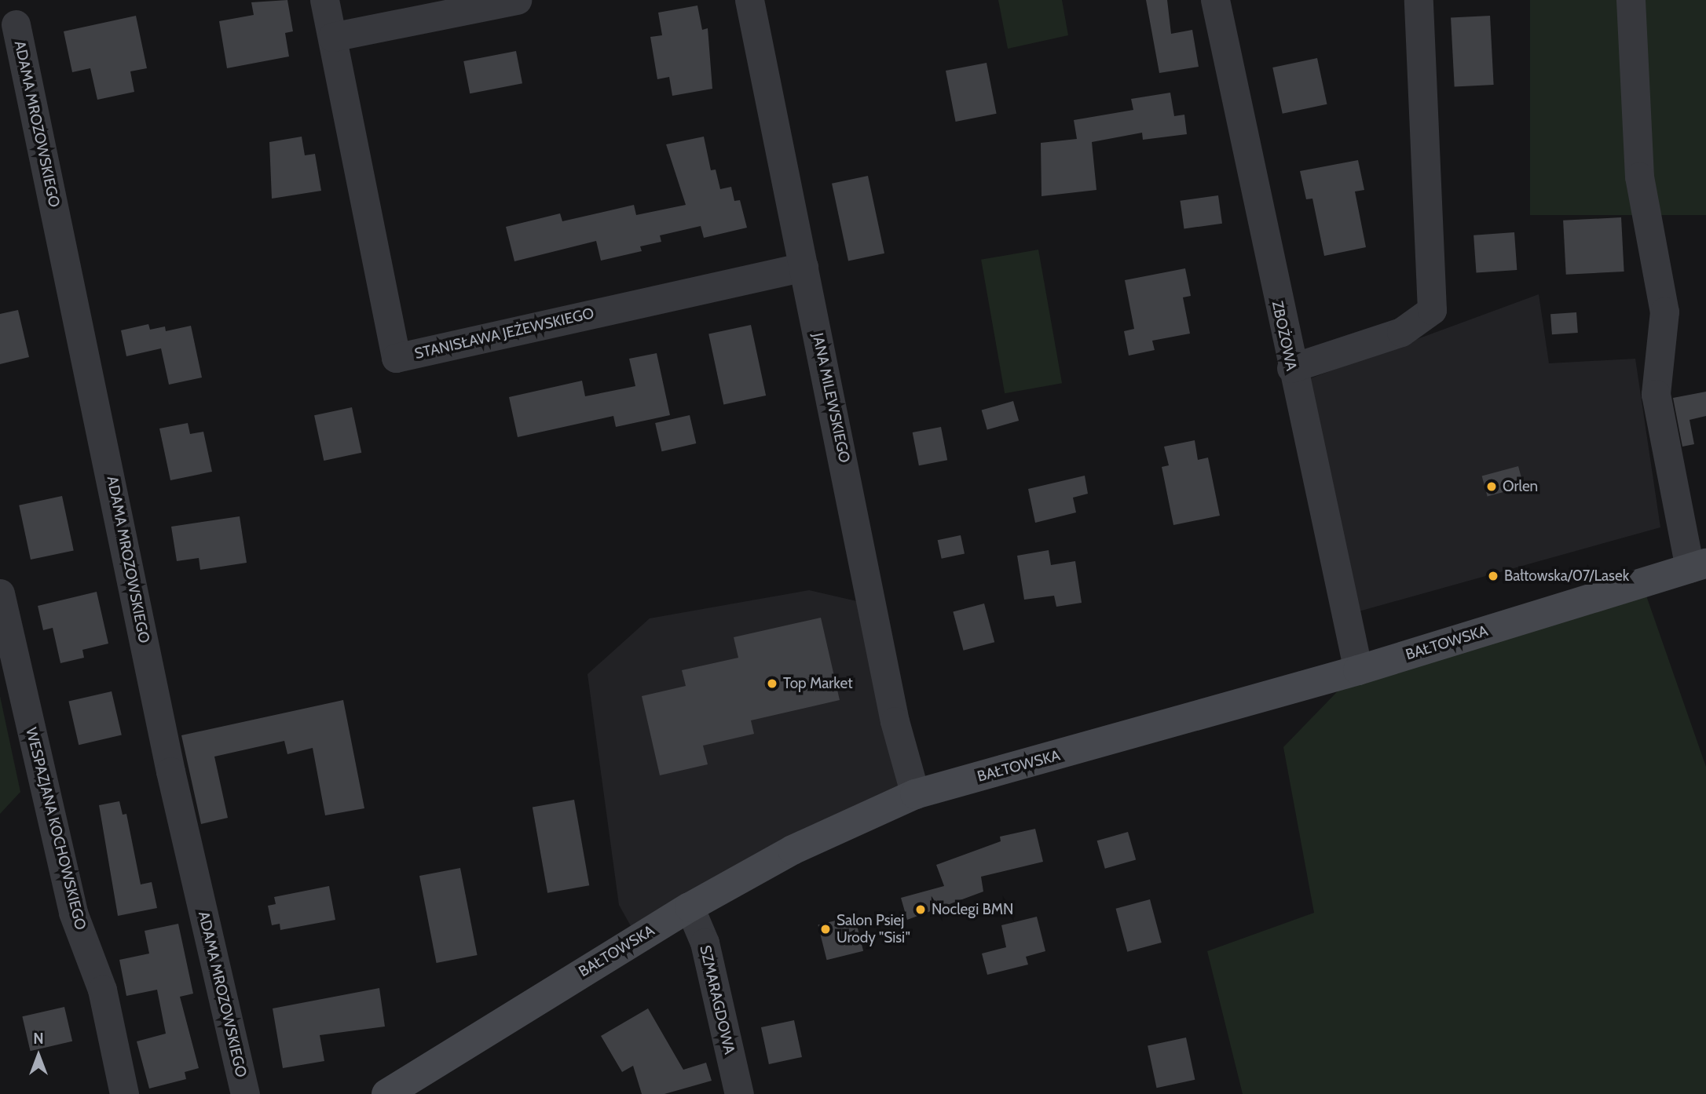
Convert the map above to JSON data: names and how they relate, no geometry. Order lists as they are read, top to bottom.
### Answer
{
  "streets": {
    "main road": ["BAŁTOWSKA"],
    "street": [
      "ADAMA MROZOWSKIEGO",
      "STANISŁAWA JEŻEWSKIEGO",
      "ZBOŻOWA",
      "JANA MILEWSKIEGO",
      "WESPAZJANA KOCHOWSKIEGO",
      "SZMARAGDOWA"
    ]
  },
  "crossings": [
    ["STANISŁAWA JEŻEWSKIEGO", "JANA MILEWSKIEGO"],
    ["ZBOŻOWA", "BAŁTOWSKA"],
    ["JANA MILEWSKIEGO", "BAŁTOWSKA"],
    ["BAŁTOWSKA", "SZMARAGDOWA"]
  ],
  "places": [
    "Orlen",
    "Bałtowska/07/Lasek",
    "Top Market",
    "Noclegi BMN",
    "Salon Psiej Urody \"Sisi\""
  ],
  "north": "top"
}
